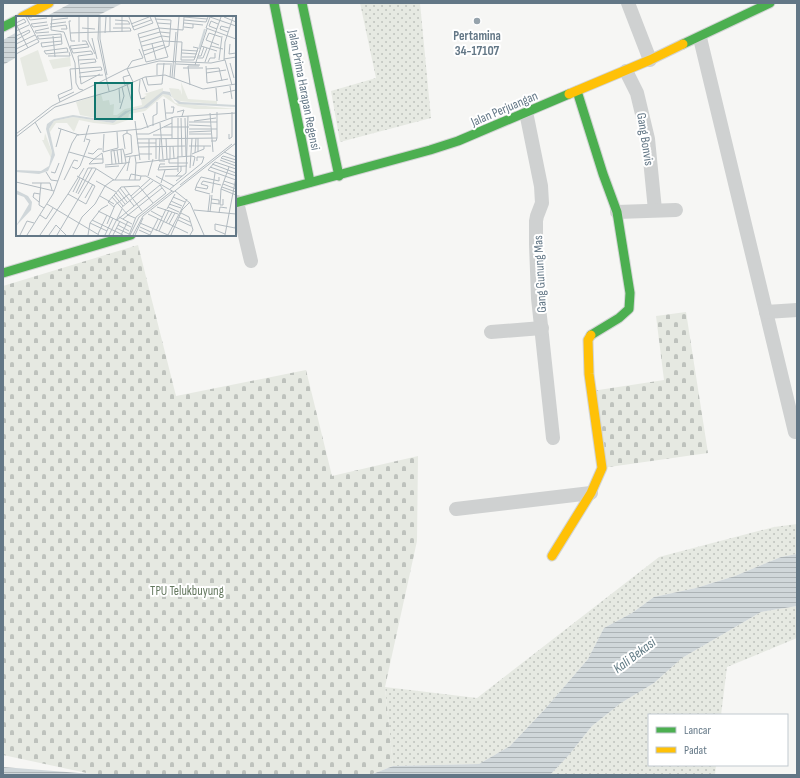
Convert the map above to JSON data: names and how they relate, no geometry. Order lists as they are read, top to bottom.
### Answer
{
  "streets": {
    "street": [
      "Jalan Prima Harapan Regensi",
      "Jalan Perjuangan",
      "Gang Bonvis",
      "Gang Gunung Mas"
    ]
  },
  "crossings": [
    ["Jalan Prima Harapan Regensi", "Jalan Perjuangan"],
    ["Jalan Perjuangan", "Gang Bonvis"],
    ["Jalan Perjuangan", "Gang Gunung Mas"]
  ],
  "water": ["Kali Bekasi"],
  "parks": ["TPU Telukbuyung"],
  "places": ["Pertamina 34-17107"],
  "legend": ["Lancar", "Padat"]
}
